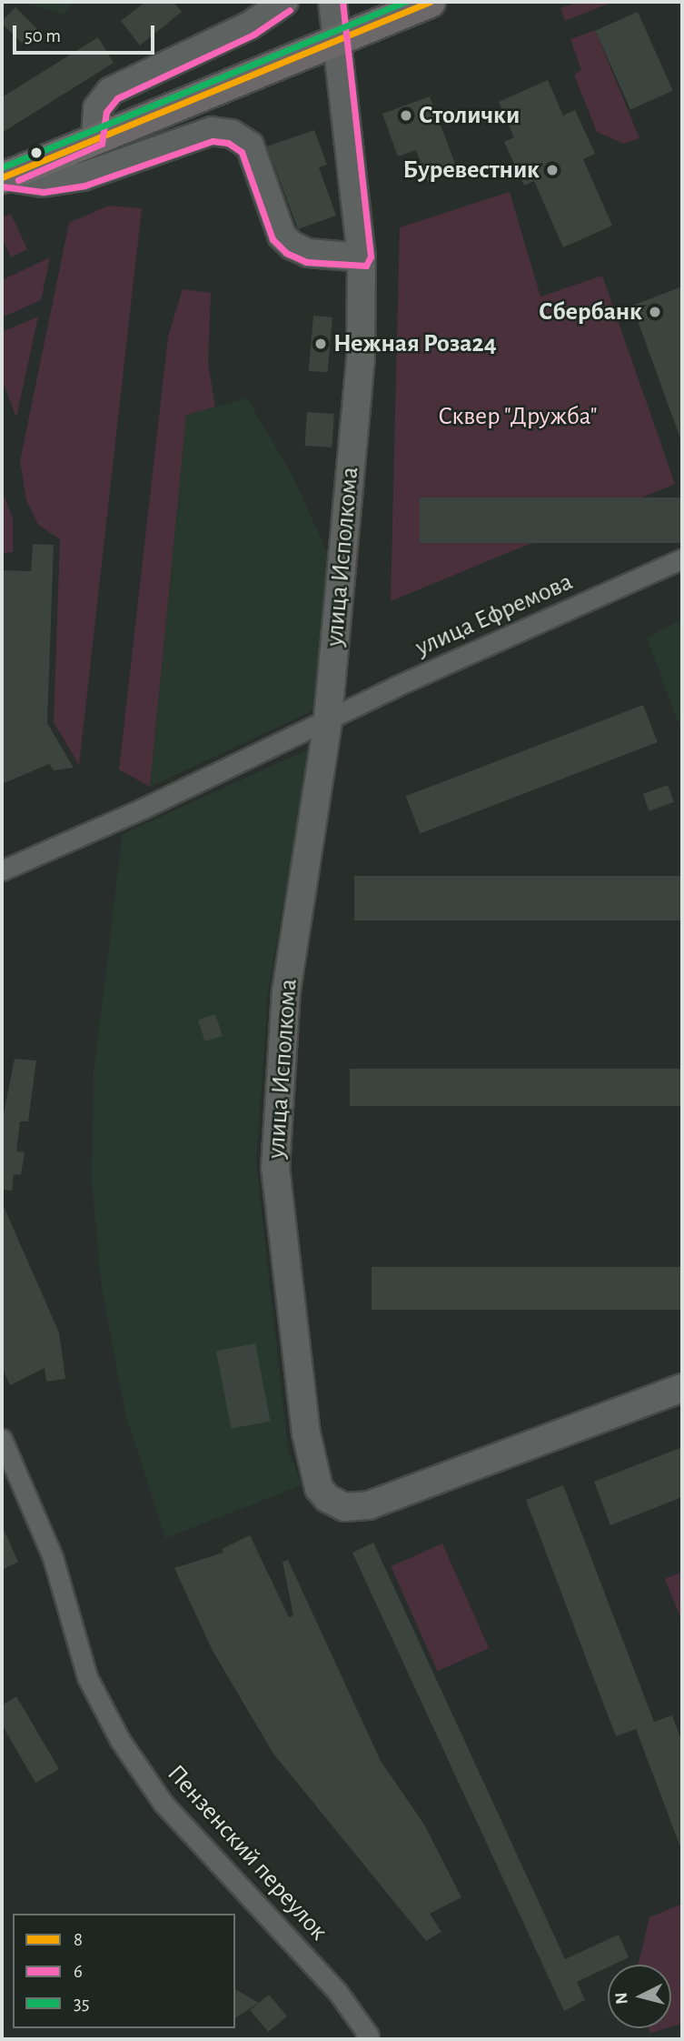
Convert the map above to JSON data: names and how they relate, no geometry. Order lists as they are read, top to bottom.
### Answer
{
  "streets": {
    "street": ["улица Исполкома", "улица Ефремова", "Пензенский переулок"]
  },
  "crossings": [
    ["улица Исполкома", "улица Ефремова"]
  ],
  "parks": ["Сквер \"Дружба\""],
  "places": [
    "Столички",
    "Буревестник",
    "Сбербанк",
    "Нежная Роза24"
  ],
  "lines": ["transit line 8", "transit line 6", "transit line 35"],
  "legend": ["8", "6", "35"],
  "scale_bar": "50 m",
  "north": "left"
}
